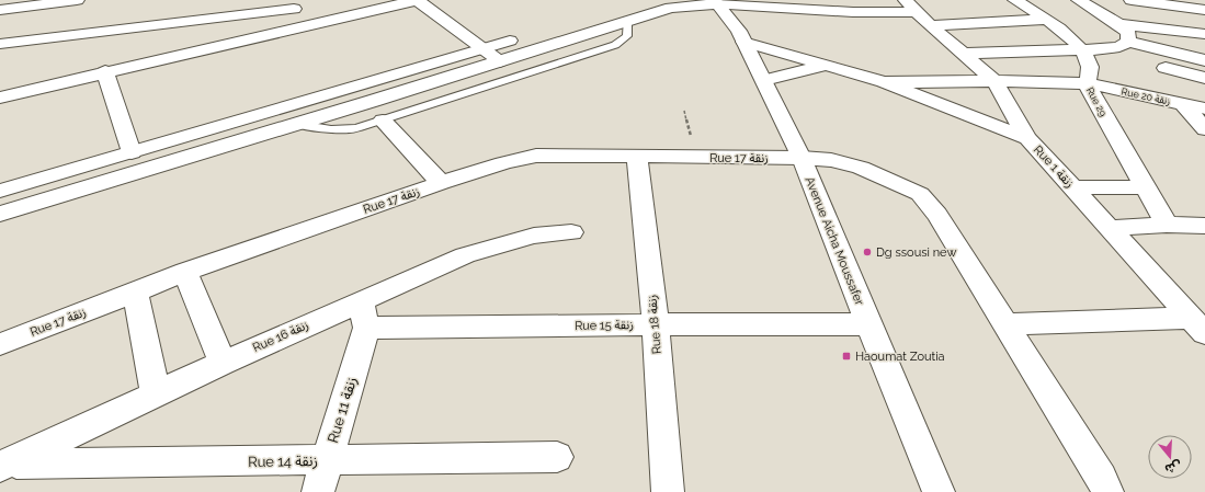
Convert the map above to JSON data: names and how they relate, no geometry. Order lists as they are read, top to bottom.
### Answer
{
  "streets": {
    "street": [
      "Rue 20 زنقة",
      "Rue 29",
      "Rue 17 زنقة",
      "Rue 1 زنقة",
      "Avenue Aicha Moussafer",
      "Rue 18 زنقة",
      "Rue 15 زنقة",
      "Rue 16 زنقة",
      "Rue 11 زنقة",
      "Rue 14 زنقة"
    ]
  },
  "crossings": [
    ["Rue 20 زنقة", "Rue 29"],
    ["Rue 17 زنقة", "Avenue Aicha Moussafer"],
    ["Rue 17 زنقة", "Rue 18 زنقة"],
    ["Avenue Aicha Moussafer", "Rue 15 زنقة"],
    ["Rue 18 زنقة", "Rue 15 زنقة"],
    ["Rue 15 زنقة", "Rue 16 زنقة"],
    ["Rue 15 زنقة", "Rue 11 زنقة"],
    ["Rue 16 زنقة", "Rue 11 زنقة"],
    ["Rue 16 زنقة", "Rue 14 زنقة"],
    ["Rue 11 زنقة", "Rue 14 زنقة"]
  ],
  "places": {
    "other": ["Dg ssousi new"],
    "transit": ["Haoumat Zoutia"]
  },
  "north": "bottom"
}
